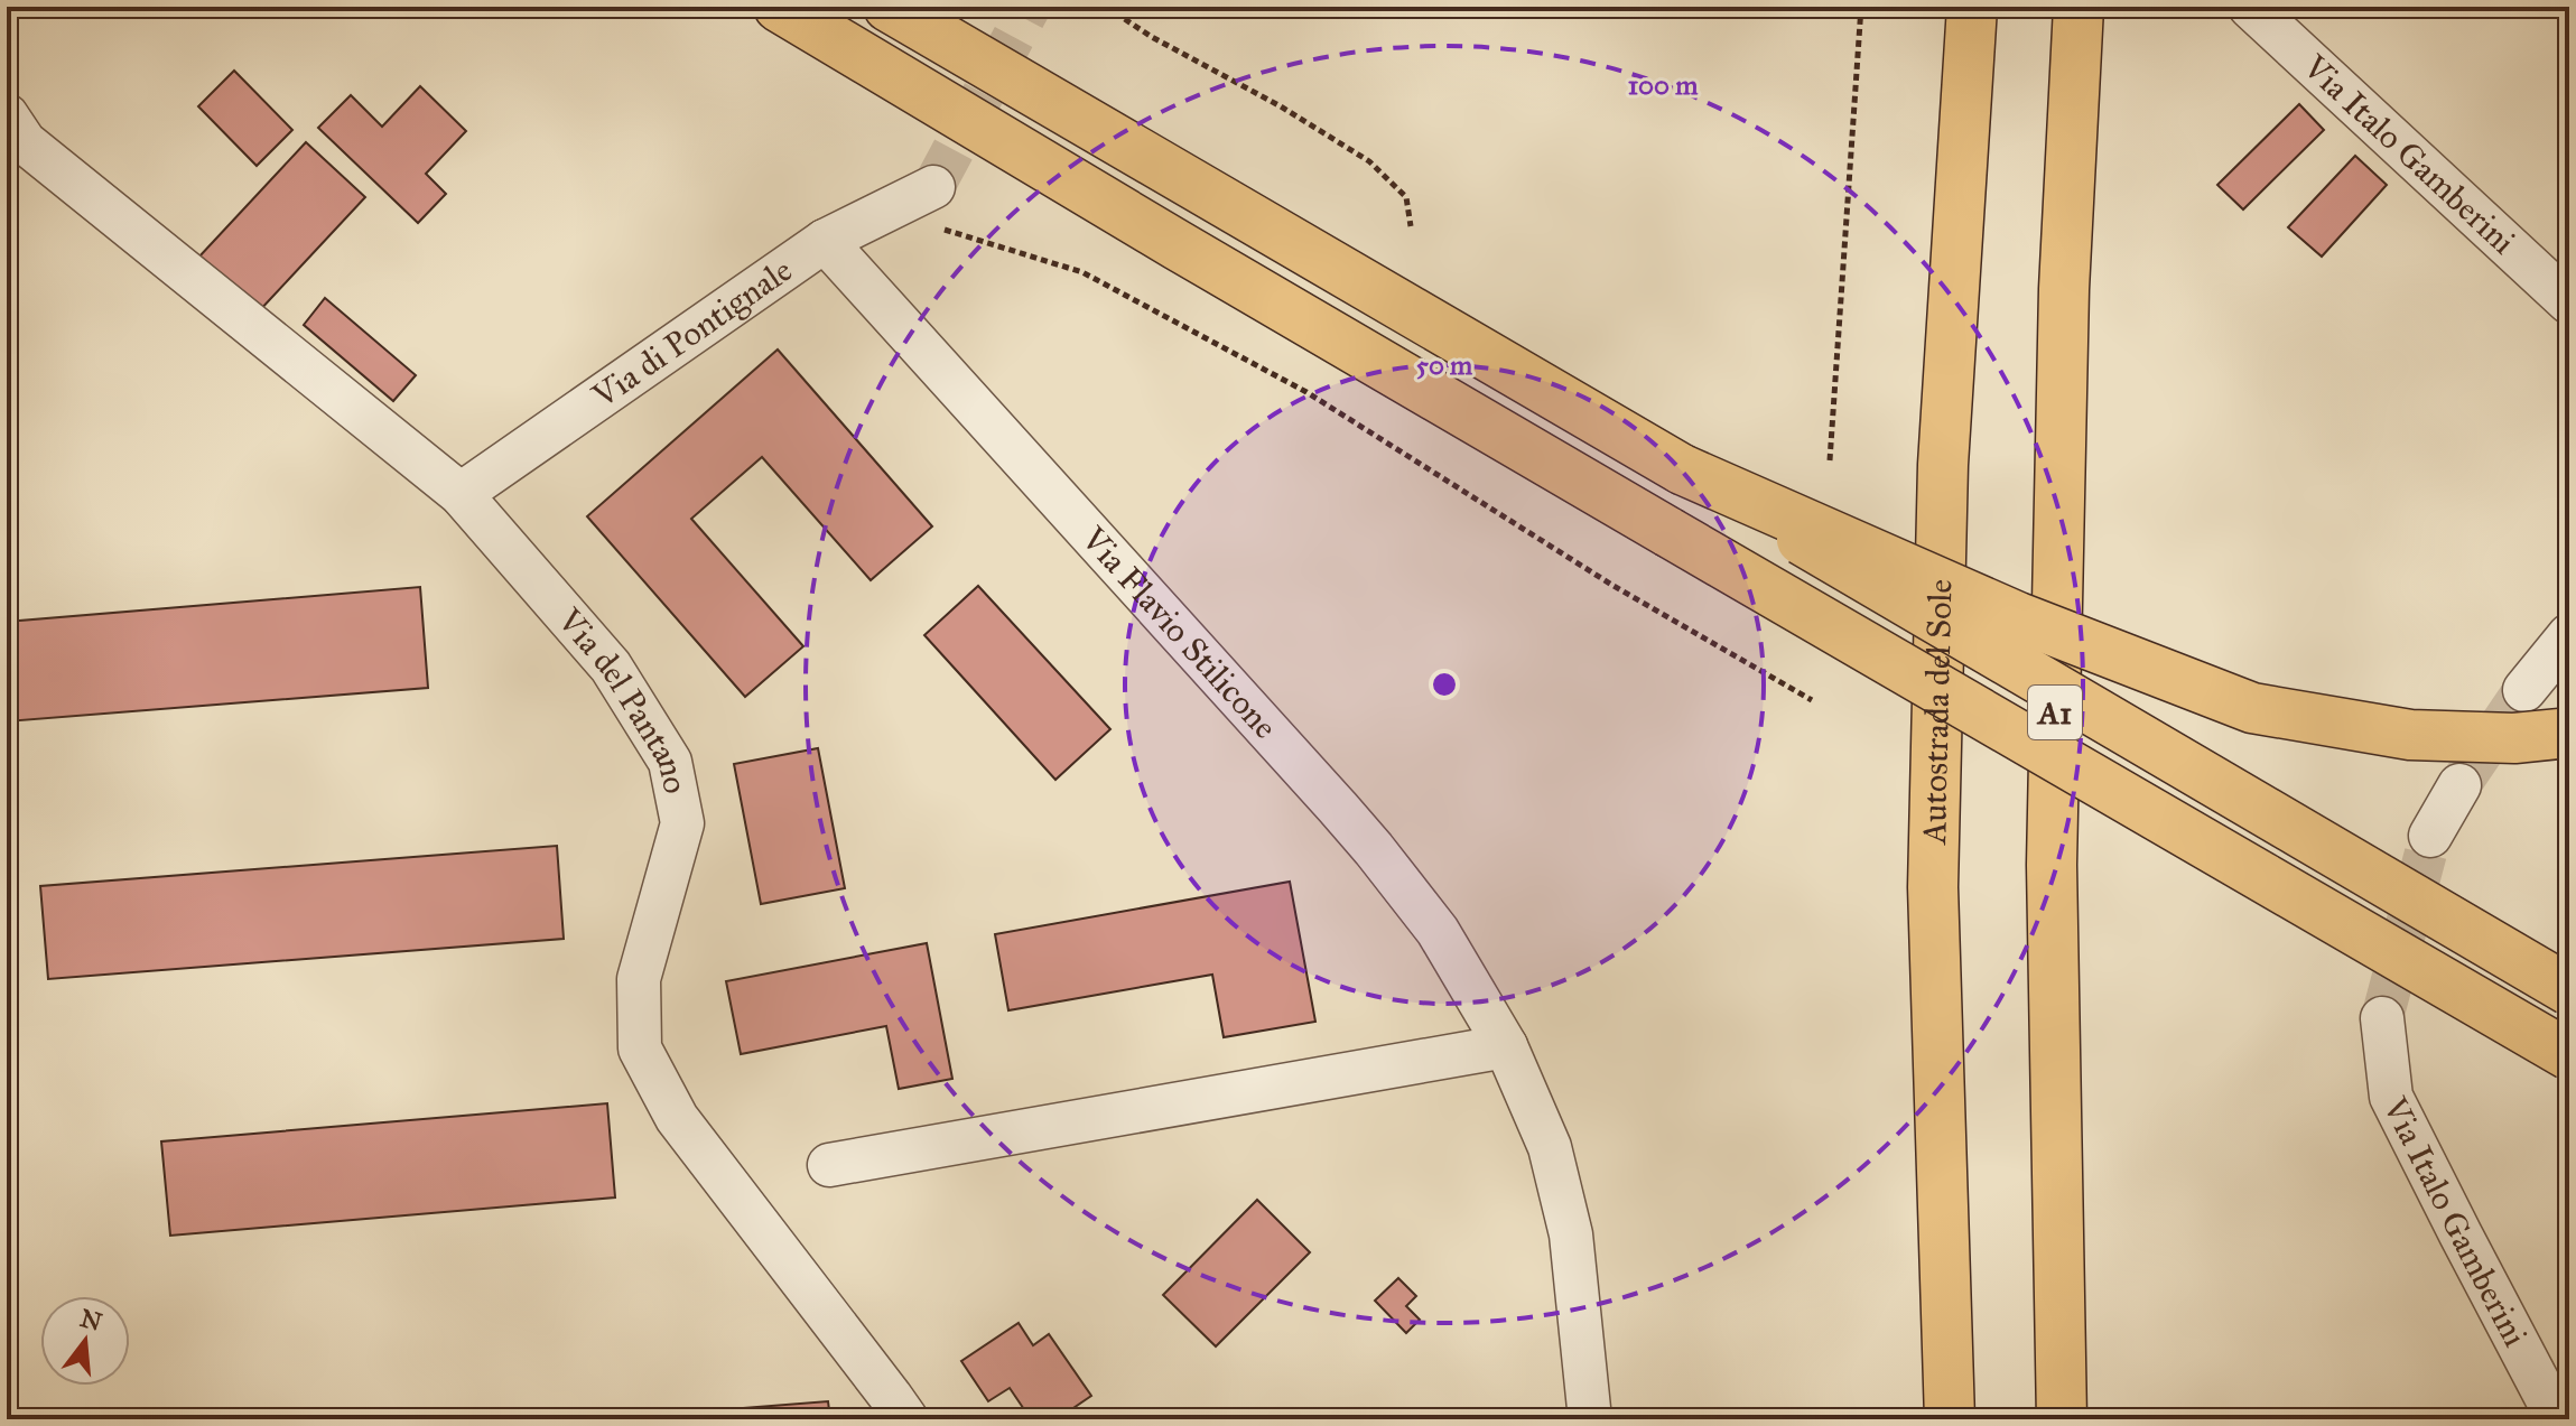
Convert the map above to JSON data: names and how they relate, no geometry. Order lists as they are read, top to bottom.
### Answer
{
  "streets": {
    "highway": ["Autostrada del Sole", "A1"],
    "street": [
      "Via Italo Gamberini",
      "Via di Pontignale",
      "Via Flavio Stilicone",
      "Via del Pantano"
    ]
  },
  "crossings": [
    ["Via di Pontignale", "Via Flavio Stilicone"],
    ["Via di Pontignale", "Via del Pantano"]
  ],
  "north": "top",
  "rings": ["100 m", "50 m"]
}
